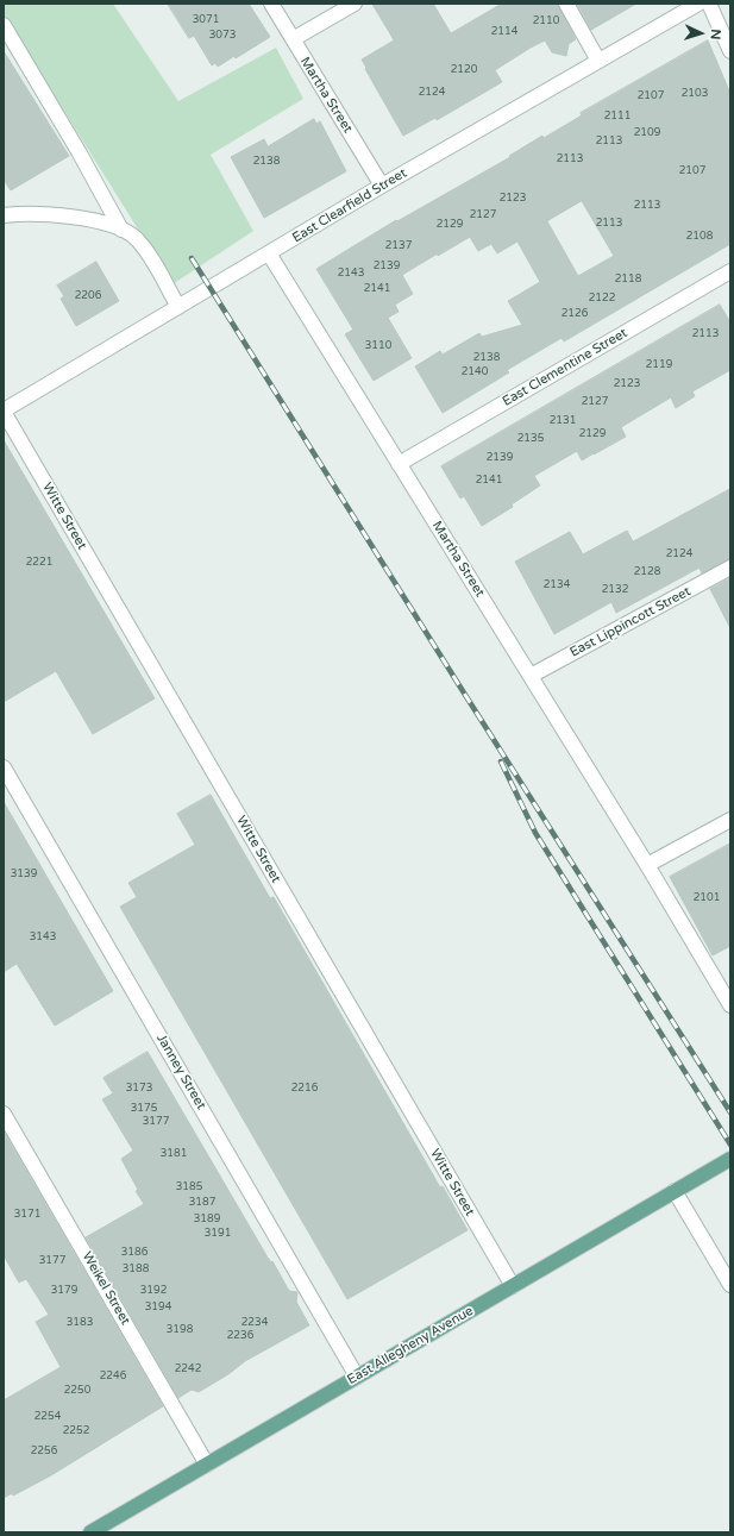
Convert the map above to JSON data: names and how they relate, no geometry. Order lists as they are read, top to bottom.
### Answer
{
  "streets": {
    "main road": ["East Allegheny Avenue"],
    "street": [
      "Martha Street",
      "East Clearfield Street",
      "East Clementine Street",
      "Witte Street",
      "East Lippincott Street",
      "Janney Street",
      "Weikel Street"
    ]
  },
  "crossings": [
    ["Martha Street", "East Clearfield Street"],
    ["Martha Street", "East Clementine Street"],
    ["Martha Street", "East Lippincott Street"],
    ["East Clearfield Street", "Witte Street"],
    ["Witte Street", "East Allegheny Avenue"],
    ["Janney Street", "East Allegheny Avenue"],
    ["Weikel Street", "East Allegheny Avenue"]
  ],
  "house_numbers": [
    "3071",
    "2110",
    "2114",
    "3073",
    "2120",
    "2124",
    "2103",
    "2107",
    "2111",
    "2109",
    "2113",
    "2113",
    "2138",
    "2107",
    "2123",
    "2113",
    "2127",
    "2113",
    "2129",
    "2108",
    "2137",
    "2139",
    "2143",
    "2118",
    "2141",
    "2206",
    "2122",
    "2126",
    "2113",
    "3110",
    "2138",
    "2119",
    "2140",
    "2123",
    "2127",
    "2131",
    "2129",
    "2135",
    "2139",
    "2141",
    "2124",
    "2221",
    "2128",
    "2134",
    "2132",
    "3139",
    "2101",
    "3143",
    "3173",
    "2216",
    "3175",
    "3177",
    "3181",
    "3185",
    "3187",
    "3171",
    "3189",
    "3191",
    "3186",
    "3177",
    "3188",
    "3179",
    "3192",
    "3194",
    "3183",
    "2234",
    "3198",
    "2236",
    "2242",
    "2246",
    "2250",
    "2254",
    "2252",
    "2256"
  ],
  "north": "right"
}
